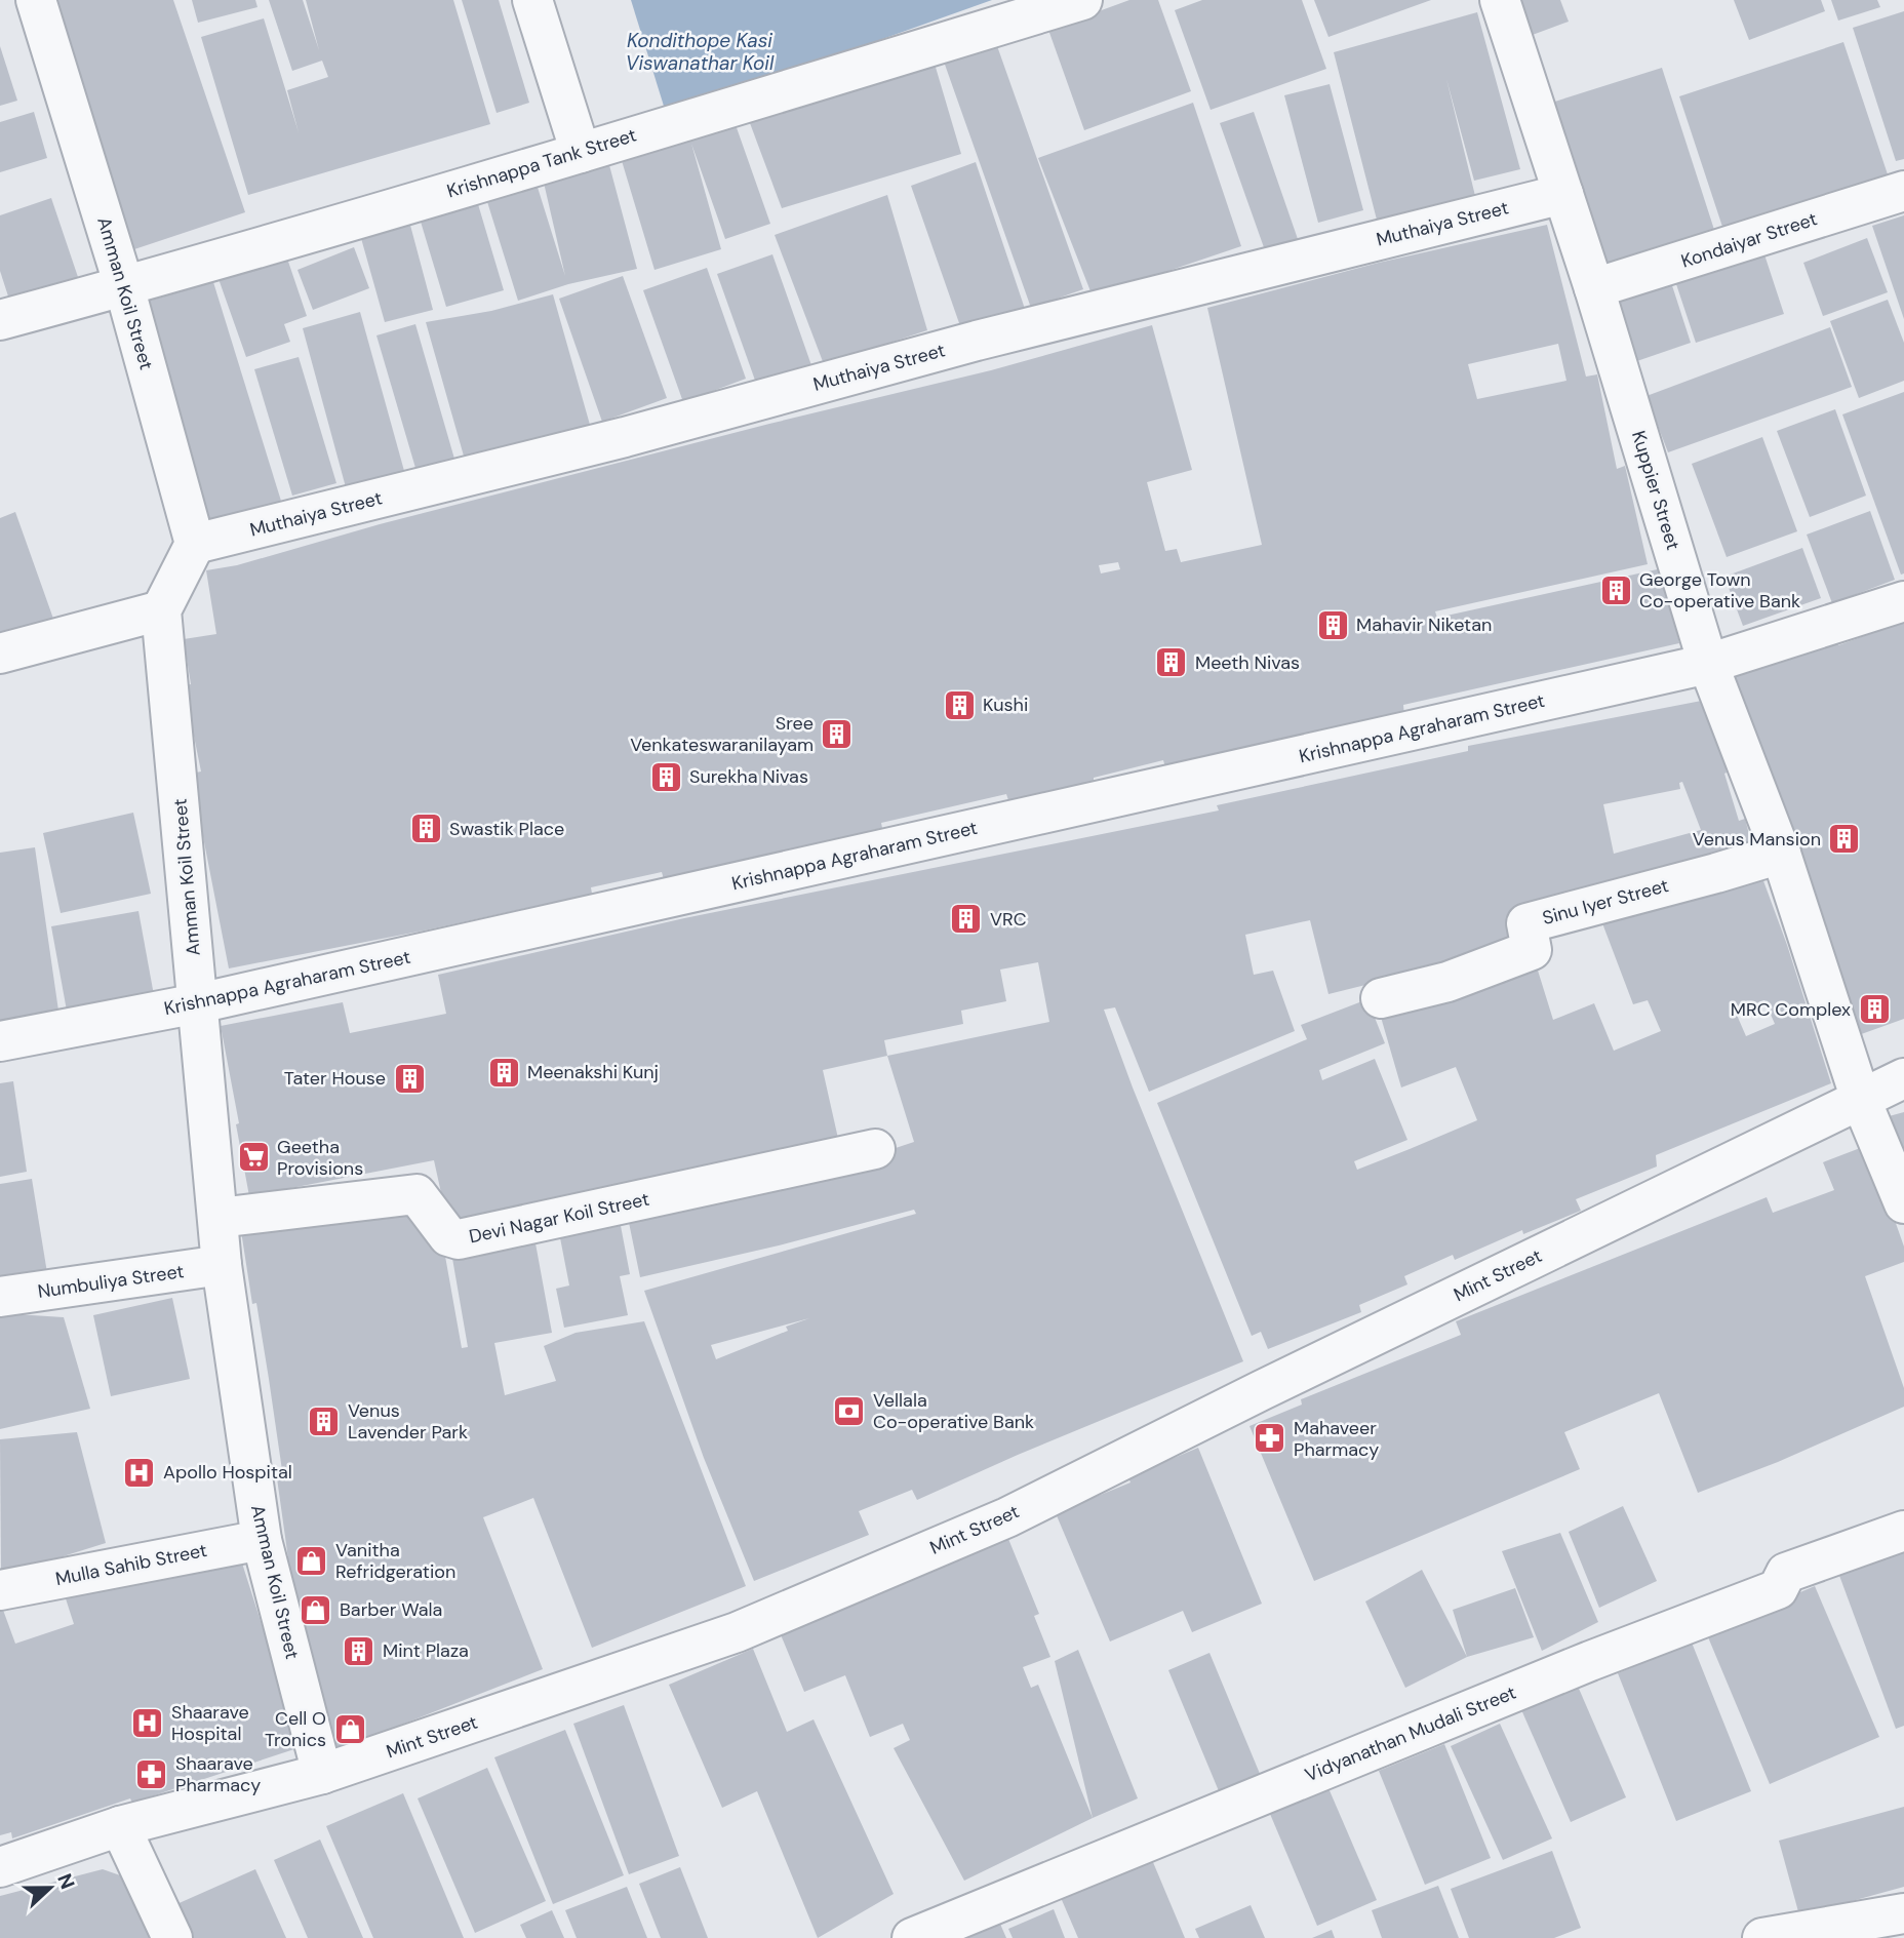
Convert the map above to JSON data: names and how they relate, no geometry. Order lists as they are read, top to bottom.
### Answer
{
  "streets": {
    "street": [
      "Krishnappa Tank Street",
      "Muthaiya Street",
      "Kondaiyar Street",
      "Amman Koil Street",
      "Kuppier Street",
      "Krishnappa Agraharam Street",
      "Sinu Iyer Street",
      "Devi Nagar Koil Street",
      "Mint Street",
      "Numbuliya Street",
      "Mulla Sahib Street",
      "Vidyanathan Mudali Street"
    ]
  },
  "crossings": [
    ["Krishnappa Tank Street", "Amman Koil Street"],
    ["Muthaiya Street", "Amman Koil Street"],
    ["Muthaiya Street", "Kuppier Street"],
    ["Kondaiyar Street", "Kuppier Street"],
    ["Amman Koil Street", "Krishnappa Agraharam Street"],
    ["Amman Koil Street", "Devi Nagar Koil Street"],
    ["Amman Koil Street", "Mint Street"],
    ["Amman Koil Street", "Numbuliya Street"],
    ["Amman Koil Street", "Mulla Sahib Street"],
    ["Kuppier Street", "Krishnappa Agraharam Street"],
    ["Kuppier Street", "Sinu Iyer Street"],
    ["Kuppier Street", "Mint Street"]
  ],
  "water": ["Kondithope Kasi Viswanathar Koil"],
  "places": {
    "building": [
      "George Town Co-operative Bank",
      "Mahavir Niketan",
      "Meeth Nivas",
      "Kushi",
      "Sree Venkateswaranilayam",
      "Surekha Nivas",
      "Swastik Place",
      "Venus Mansion",
      "VRC",
      "MRC Complex",
      "Meenakshi Kunj",
      "Tater House",
      "Venus Lavender Park",
      "Mint Plaza"
    ],
    "supermarket": ["Geetha Provisions"],
    "bank": ["Vellala Co-operative Bank"],
    "pharmacy": ["Mahaveer Pharmacy", "Shaarave Pharmacy"],
    "hospital": ["Apollo Hospital", "Shaarave Hospital"],
    "shop": ["Vanitha Refridgeration", "Barber Wala", "Cell O Tronics"]
  },
  "north": "right"
}
